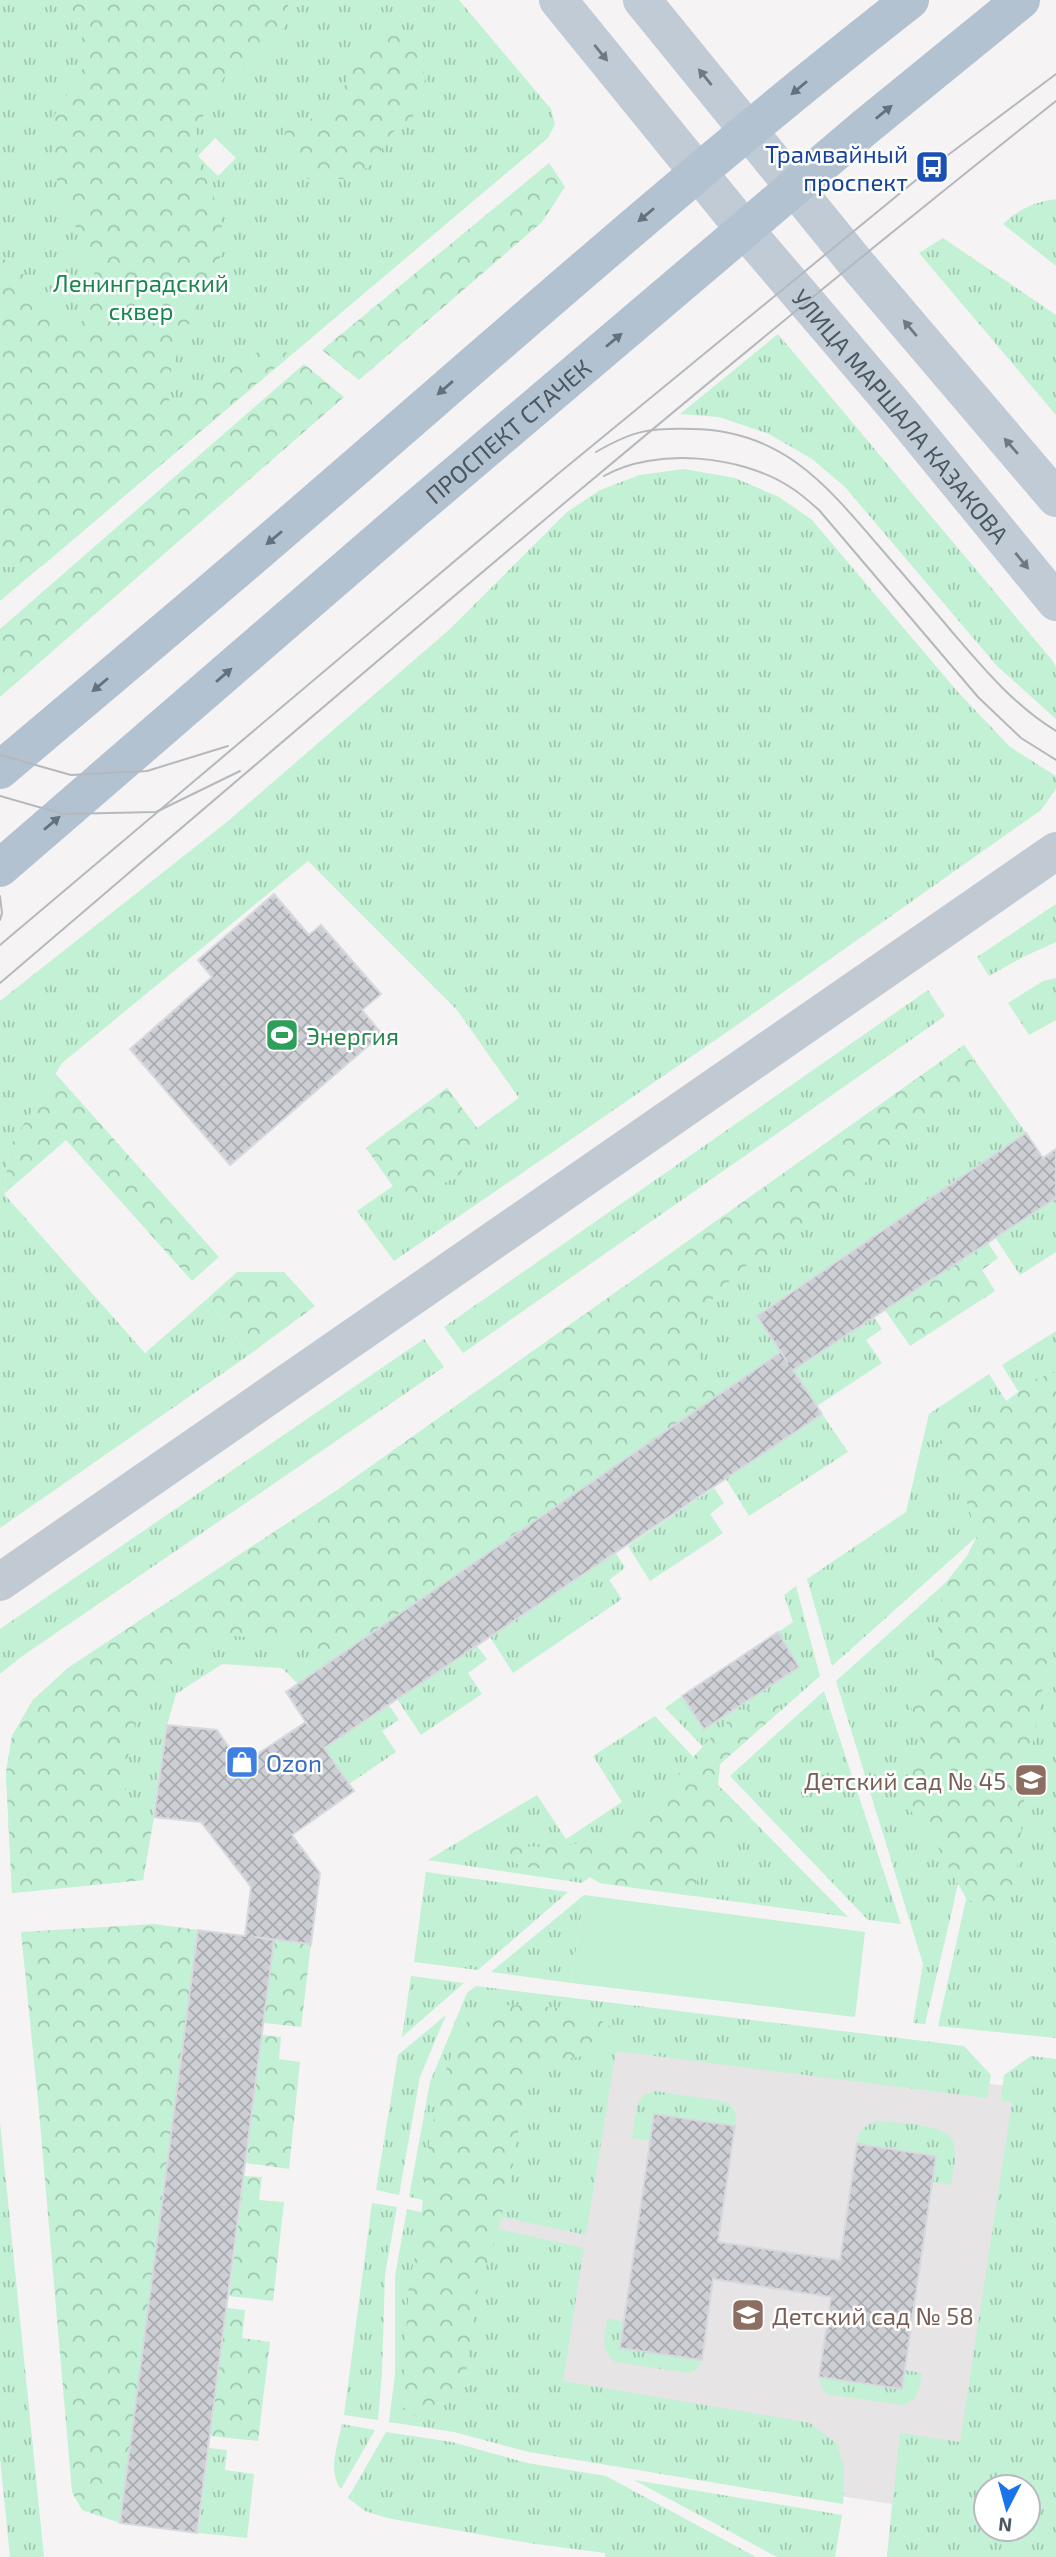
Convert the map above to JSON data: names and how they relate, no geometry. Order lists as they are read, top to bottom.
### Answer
{
  "streets": {
    "main road": ["ПРОСПЕКТ СТАЧЕК"],
    "street": ["УЛИЦА МАРШАЛА КАЗАКОВА"]
  },
  "crossings": [
    ["УЛИЦА МАРШАЛА КАЗАКОВА", "ПРОСПЕКТ СТАЧЕК"]
  ],
  "parks": ["Ленинградский сквер"],
  "places": {
    "bus stop": ["Трамвайный проспект"],
    "sports": ["Энергия"],
    "shop": ["Ozon"],
    "school or university": ["Детский сад № 45", "Детский сад № 58"]
  },
  "north": "bottom"
}
